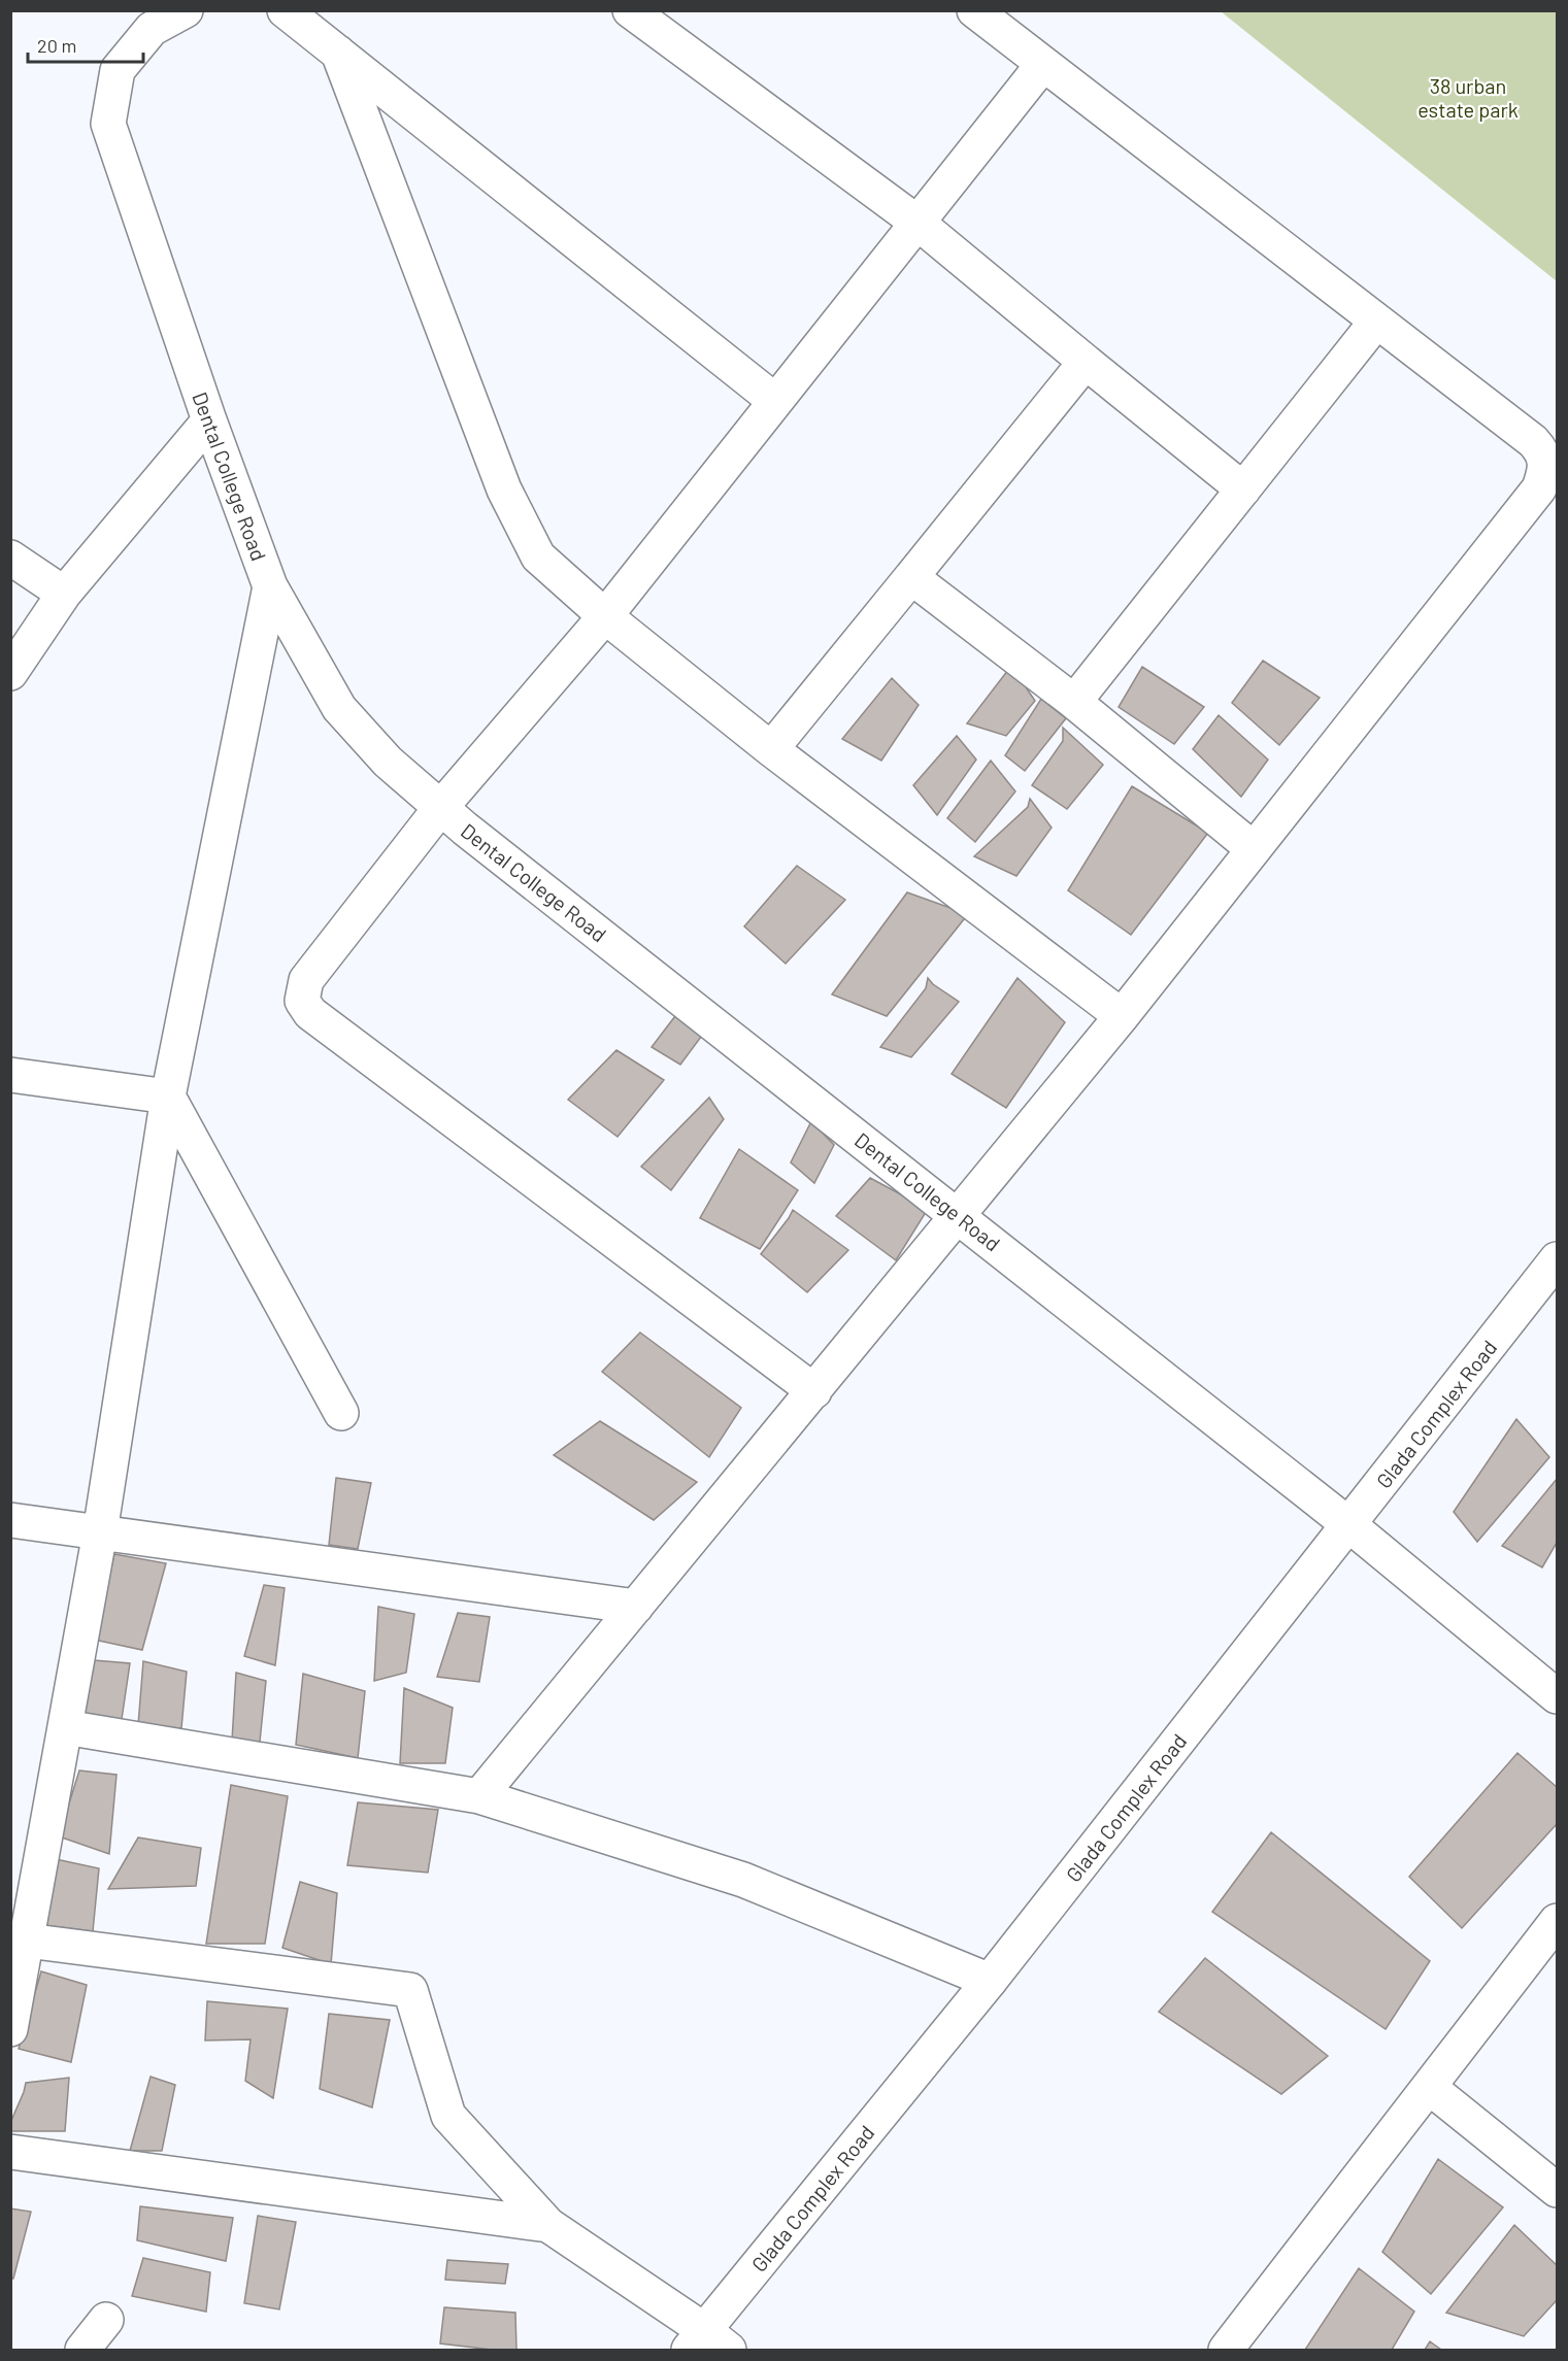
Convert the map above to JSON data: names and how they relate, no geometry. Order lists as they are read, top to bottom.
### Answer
{
  "streets": {
    "street": ["Dental College Road", "Glada Complex Road"]
  },
  "crossings": [
    ["Dental College Road", "Glada Complex Road"]
  ],
  "parks": ["38 urban estate park"],
  "scale_bar": "20 m"
}
